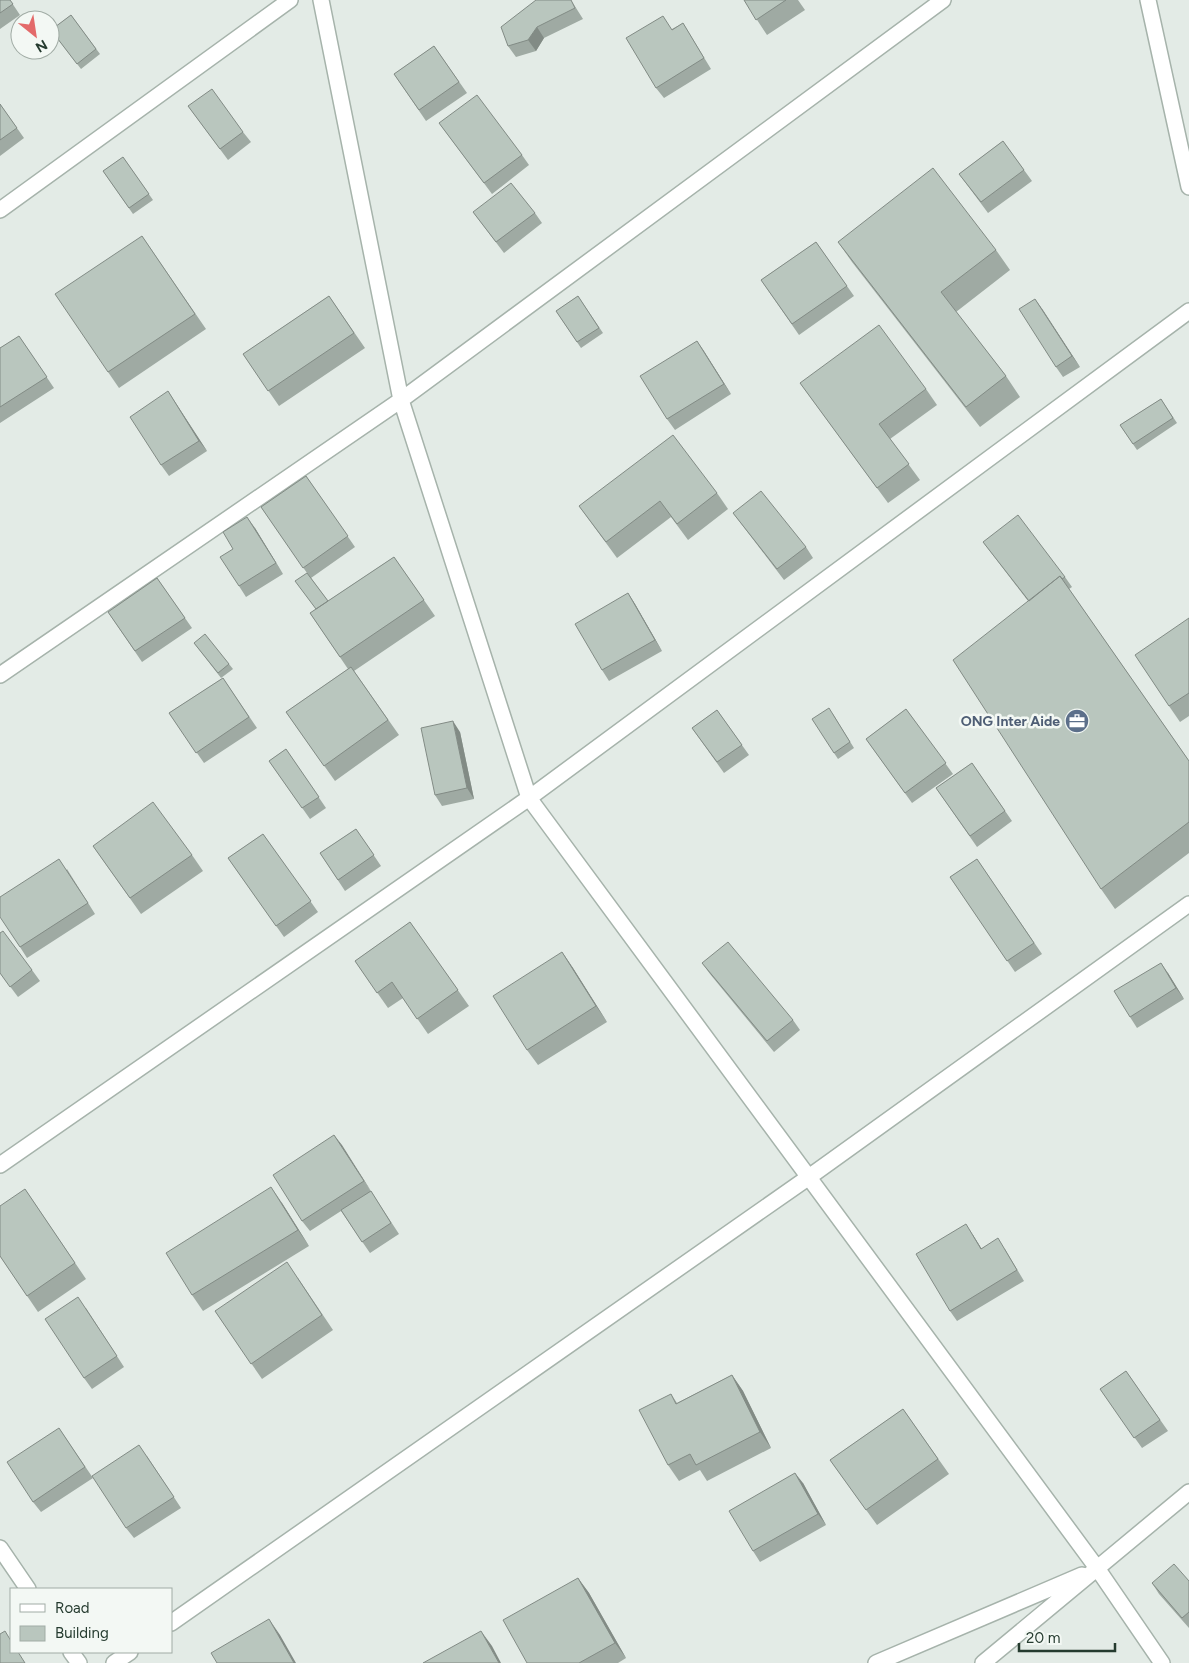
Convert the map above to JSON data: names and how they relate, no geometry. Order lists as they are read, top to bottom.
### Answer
{
  "places": {
    "office": ["ONG Inter Aide"]
  },
  "legend": ["Road", "Building"],
  "scale_bar": "20 m",
  "north": "bottom right"
}
